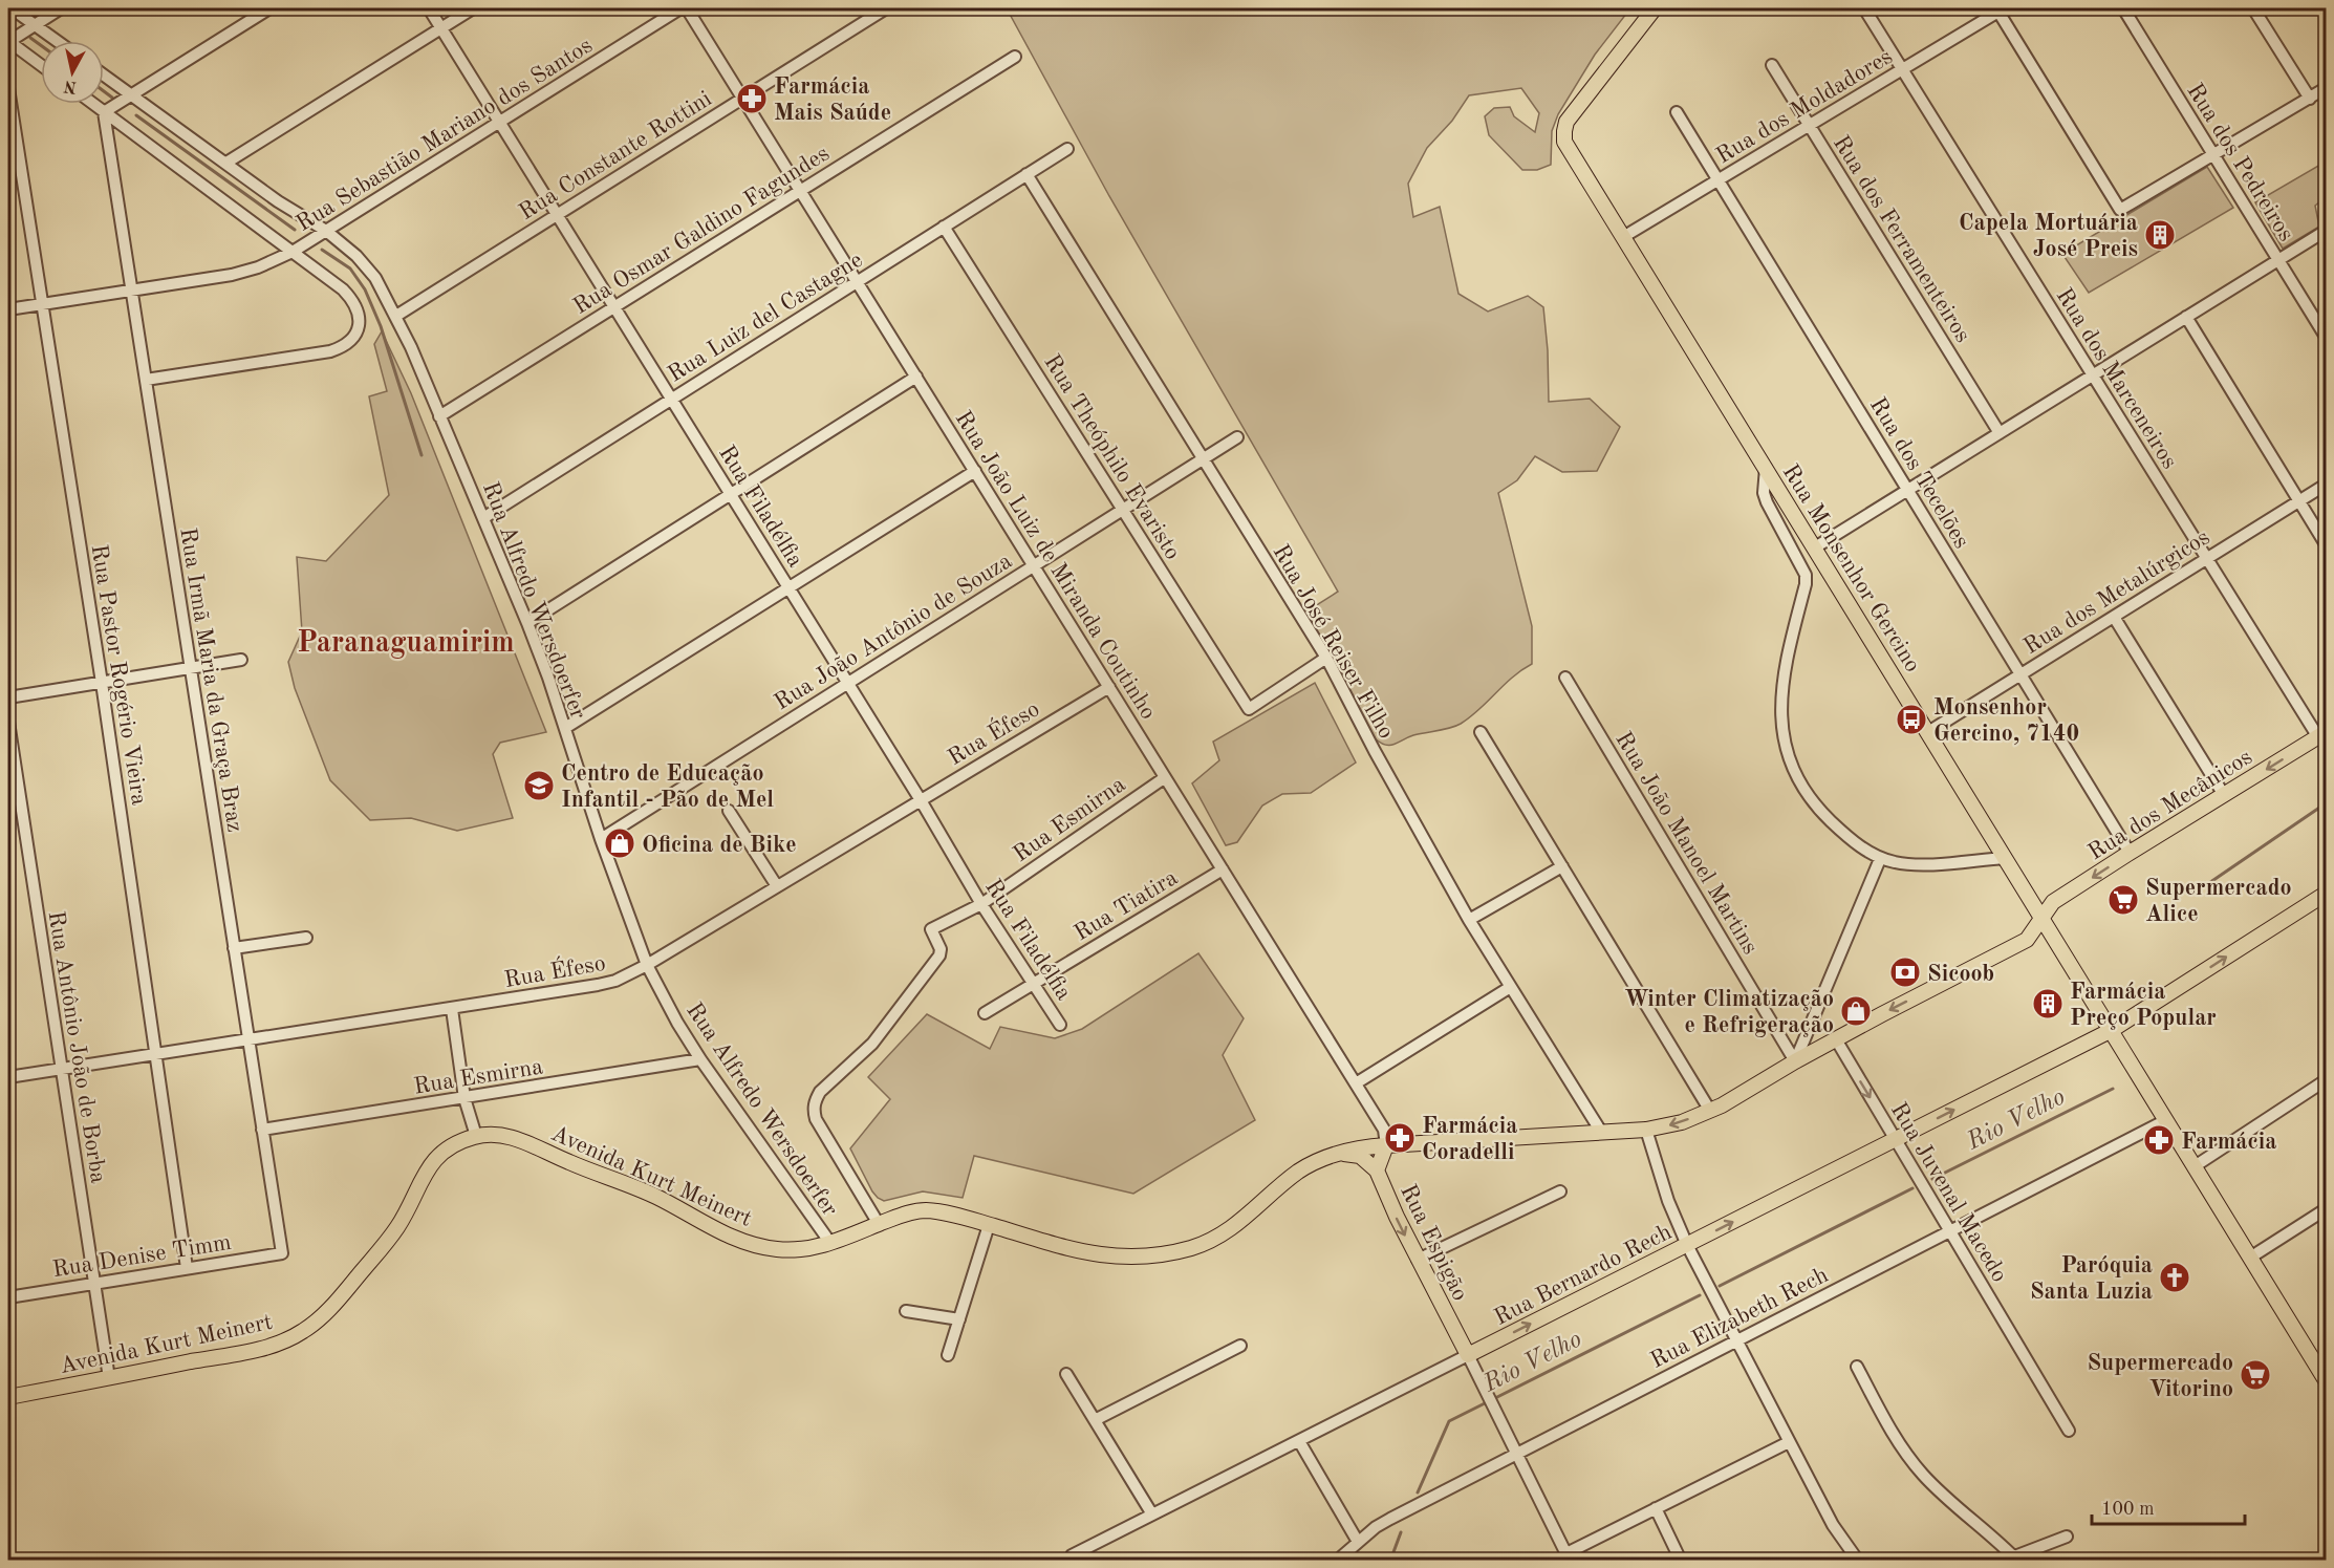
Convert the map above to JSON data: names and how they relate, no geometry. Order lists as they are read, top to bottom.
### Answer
{
  "streets": {
    "main road": [
      "Rua Monsenhor Gercino",
      "Rua dos Mecânicos",
      "Avenida Kurt Meinert",
      "Rua Espigão",
      "Rua Bernardo Rech"
    ],
    "street": [
      "Rua dos Moldadores",
      "Rua Sebastião Mariano dos Santos",
      "Rua Constante Rottini",
      "Rua dos Pedreiros",
      "Rua Osmar Galdino Fagundes",
      "Rua dos Ferramenteiros",
      "Rua Luiz del Castagne",
      "Rua dos Marceneiros",
      "Rua Theóphilo Evaristo",
      "Rua dos Tecelões",
      "Rua Filadélfia",
      "Rua João Luiz de Miranda Coutinho",
      "Rua dos Metalúrgicos",
      "Rua Alfredo Wersdoerfer",
      "Rua João Antônio de Souza",
      "Rua José Reiser Filho",
      "Rua Pastor Rogério Vieira",
      "Rua Irmã Maria da Graça Braz",
      "Rua Éfeso",
      "Rua Esmirna",
      "Rua João Manoel Martins",
      "Rua Tiatira",
      "Rua Antônio João de Borba",
      "Rua Juvenal Macedo",
      "Rua Denise Timm",
      "Rua Elizabeth Rech"
    ]
  },
  "crossings": [
    ["Rua dos Moldadores", "Rua dos Ferramenteiros"],
    ["Rua dos Moldadores", "Rua dos Marceneiros"],
    ["Rua dos Moldadores", "Rua dos Tecelões"],
    ["Rua dos Moldadores", "Rua Monsenhor Gercino"],
    ["Rua Sebastião Mariano dos Santos", "Rua Filadélfia"],
    ["Rua Sebastião Mariano dos Santos", "Rua Alfredo Wersdoerfer"],
    ["Rua Sebastião Mariano dos Santos", "Rua Pastor Rogério Vieira"],
    ["Rua Sebastião Mariano dos Santos", "Rua Irmã Maria da Graça Braz"],
    ["Rua Constante Rottini", "Rua Filadélfia"],
    ["Rua Constante Rottini", "Rua João Luiz de Miranda Coutinho"],
    ["Rua Constante Rottini", "Rua Alfredo Wersdoerfer"],
    ["Rua Osmar Galdino Fagundes", "Rua Filadélfia"],
    ["Rua Osmar Galdino Fagundes", "Rua João Luiz de Miranda Coutinho"],
    ["Rua Osmar Galdino Fagundes", "Rua Alfredo Wersdoerfer"],
    ["Rua Luiz del Castagne", "Rua Theóphilo Evaristo"],
    ["Rua Luiz del Castagne", "Rua Filadélfia"],
    ["Rua Luiz del Castagne", "Rua João Luiz de Miranda Coutinho"],
    ["Rua Luiz del Castagne", "Rua Alfredo Wersdoerfer"],
    ["Rua Luiz del Castagne", "Rua José Reiser Filho"],
    ["Rua dos Marceneiros", "Rua dos Metalúrgicos"],
    ["Rua dos Marceneiros", "Rua dos Mecânicos"],
    ["Rua Theóphilo Evaristo", "Rua João Antônio de Souza"],
    ["Rua Theóphilo Evaristo", "Rua José Reiser Filho"],
    ["Rua dos Tecelões", "Rua dos Metalúrgicos"],
    ["Rua dos Tecelões", "Rua dos Mecânicos"],
    ["Rua Filadélfia", "Rua João Antônio de Souza"],
    ["Rua Filadélfia", "Rua Éfeso"],
    ["Rua Filadélfia", "Rua Esmirna"],
    ["Rua Filadélfia", "Rua Tiatira"],
    ["Rua João Luiz de Miranda Coutinho", "Rua João Antônio de Souza"],
    ["Rua João Luiz de Miranda Coutinho", "Rua Éfeso"],
    ["Rua João Luiz de Miranda Coutinho", "Rua Esmirna"],
    ["Rua João Luiz de Miranda Coutinho", "Rua Tiatira"],
    ["Rua João Luiz de Miranda Coutinho", "Avenida Kurt Meinert"],
    ["Rua João Luiz de Miranda Coutinho", "Rua Espigão"],
    ["Rua Monsenhor Gercino", "Rua dos Metalúrgicos"],
    ["Rua Monsenhor Gercino", "Rua dos Mecânicos"],
    ["Rua Monsenhor Gercino", "Rua Bernardo Rech"],
    ["Rua Monsenhor Gercino", "Rua Elizabeth Rech"],
    ["Rua Alfredo Wersdoerfer", "Rua João Antônio de Souza"],
    ["Rua Alfredo Wersdoerfer", "Rua Éfeso"],
    ["Rua Alfredo Wersdoerfer", "Rua Esmirna"],
    ["Rua Alfredo Wersdoerfer", "Avenida Kurt Meinert"],
    ["Rua João Antônio de Souza", "Rua José Reiser Filho"],
    ["Rua Pastor Rogério Vieira", "Rua Éfeso"],
    ["Rua Pastor Rogério Vieira", "Rua Denise Timm"],
    ["Rua Irmã Maria da Graça Braz", "Rua Éfeso"],
    ["Rua Irmã Maria da Graça Braz", "Rua Esmirna"],
    ["Rua Irmã Maria da Graça Braz", "Rua Denise Timm"],
    ["Rua Éfeso", "Rua Antônio João de Borba"],
    ["Rua Esmirna", "Avenida Kurt Meinert"],
    ["Rua Antônio João de Borba", "Avenida Kurt Meinert"],
    ["Rua Antônio João de Borba", "Rua Denise Timm"],
    ["Avenida Kurt Meinert", "Rua Espigão"],
    ["Rua Juvenal Macedo", "Rua Bernardo Rech"],
    ["Rua Juvenal Macedo", "Rua Elizabeth Rech"],
    ["Rua Espigão", "Rua Bernardo Rech"],
    ["Rua Espigão", "Rua Elizabeth Rech"]
  ],
  "one_way": ["Rua dos Mecânicos"],
  "districts": ["Paranaguamirim"],
  "water": ["Rio Velho"],
  "places": {
    "pharmacy": ["Farmácia Mais Saúde", "Farmácia Coradelli", "Farmácia"],
    "building": ["Capela Mortuária José Preis", "Farmácia Preço Popular"],
    "bus stop": ["Monsenhor Gercino, 7140"],
    "school or university": ["Centro de Educação Infantil - Pão de Mel"],
    "shop": ["Oficina de Bike", "Winter Climatização e Refrigeração"],
    "supermarket": ["Supermercado Alice", "Supermercado Vitorino"],
    "bank": ["Sicoob"],
    "church": ["Paróquia Santa Luzia"]
  },
  "scale_bar": "100 m",
  "north": "bottom"
}
